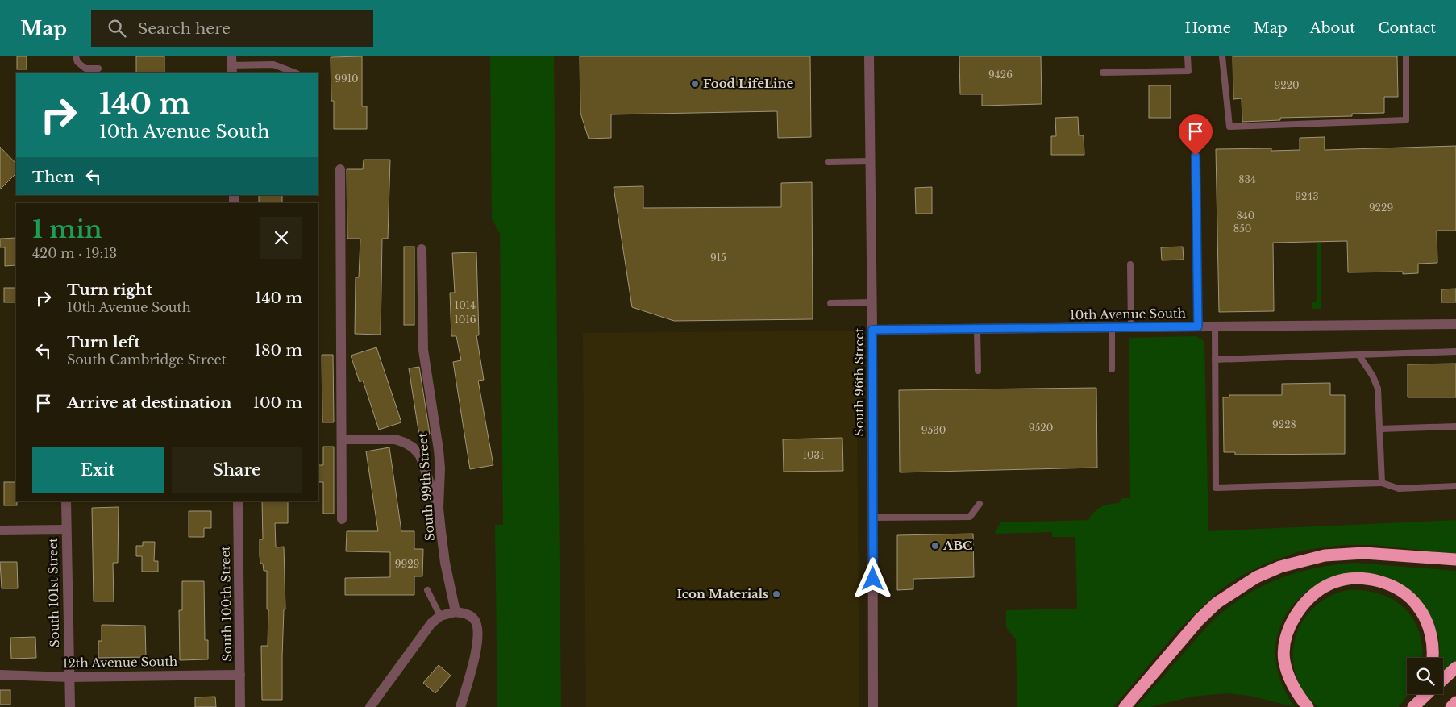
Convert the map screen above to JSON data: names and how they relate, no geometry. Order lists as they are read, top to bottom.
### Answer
{
  "streets": {
    "street": [
      "10th Avenue South",
      "South 96th Street",
      "South 99th Street",
      "South 101st Street",
      "South 100th Street",
      "12th Avenue South"
    ]
  },
  "crossings": [
    ["10th Avenue South", "South 96th Street"],
    ["South 101st Street", "12th Avenue South"],
    ["South 100th Street", "12th Avenue South"]
  ],
  "places": ["Food LifeLine", "ABC", "Icon Materials"],
  "house_numbers": [
    "9426",
    "9910",
    "9220",
    "834",
    "9243",
    "9229",
    "840",
    "850",
    "915",
    "1014",
    "1016",
    "9228",
    "9520",
    "9530",
    "1031",
    "9929"
  ],
  "page": {
    "header": "Map",
    "search": "Search here",
    "nav": [
      "Home",
      "Map",
      "About",
      "Contact"
    ],
    "turn": ["140 m", "10th Avenue South"],
    "then": "Then",
    "heading": ["1 min", "420 m · 19:13"],
    "list": [
      {
        "name": "Turn right",
        "note": "10th Avenue South",
        "value": "140 m"
      },
      {
        "name": "Turn left",
        "note": "South Cambridge Street",
        "value": "180 m"
      },
      {
        "name": "Arrive at destination",
        "value": "100 m"
      }
    ],
    "buttons": ["Exit", "Share"]
  }
}
